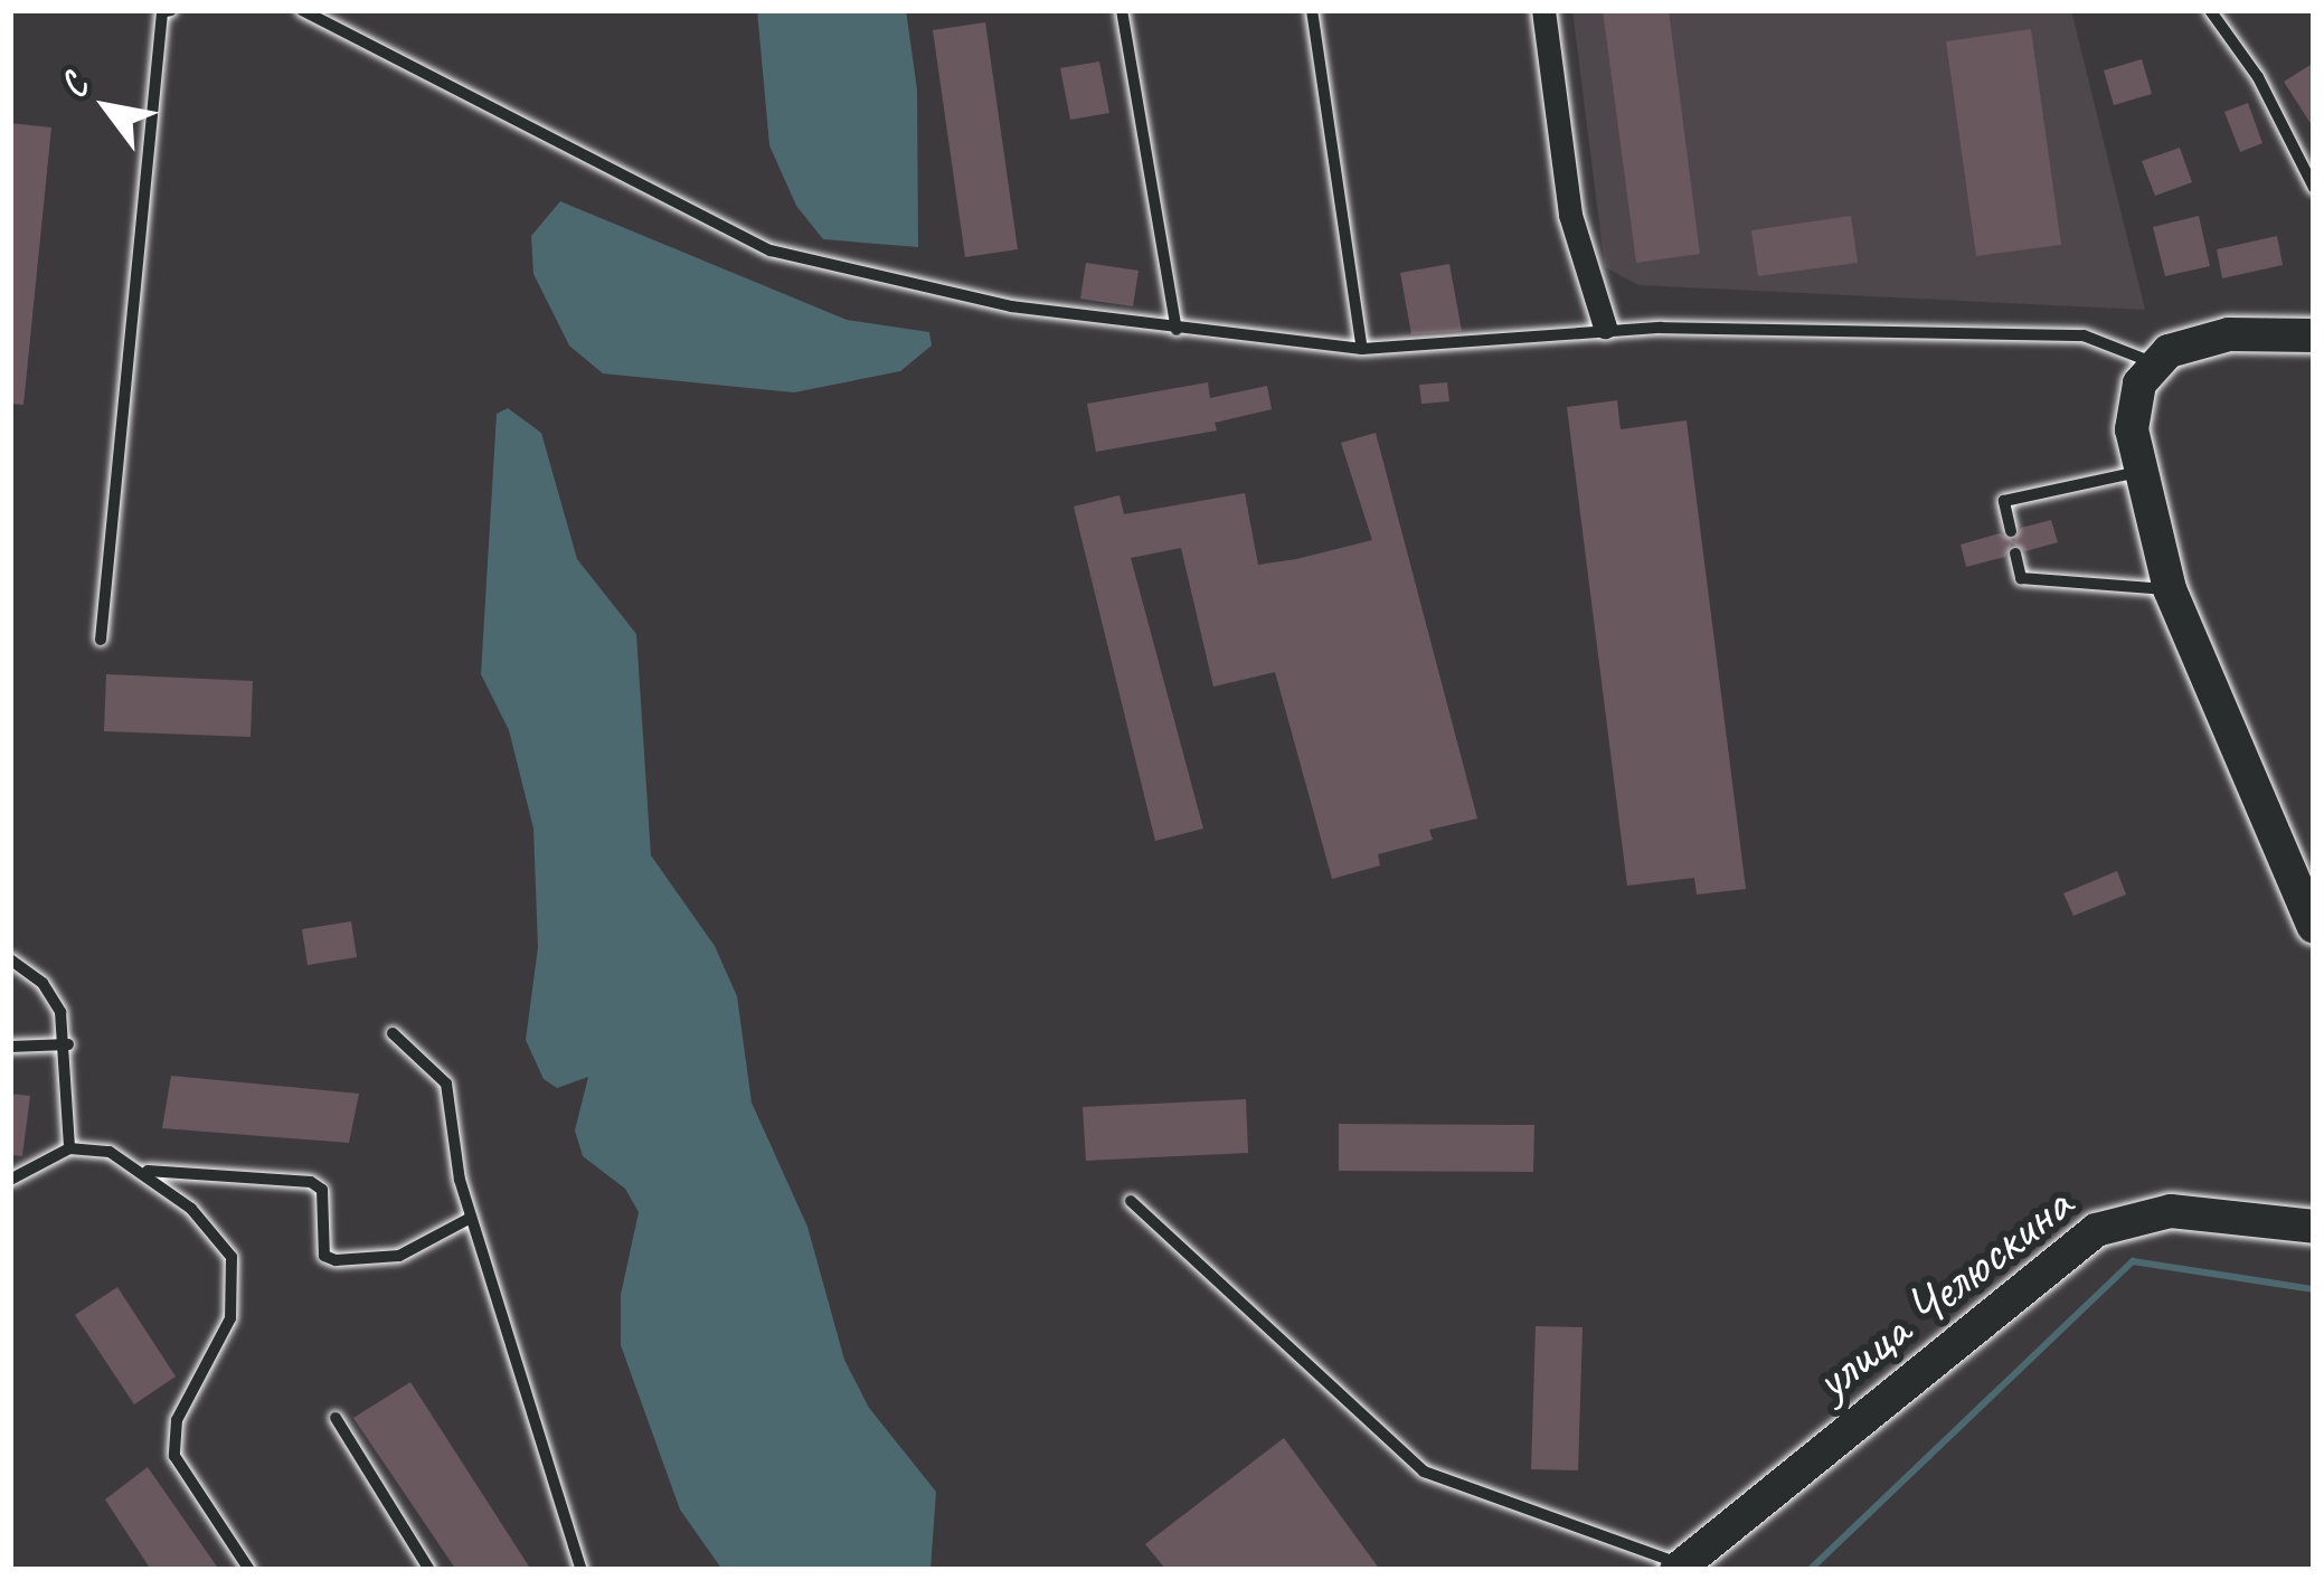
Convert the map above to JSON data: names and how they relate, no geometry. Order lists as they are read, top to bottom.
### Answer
{
  "streets": {
    "street": ["улица Челюскина"]
  },
  "north": "top left"
}
